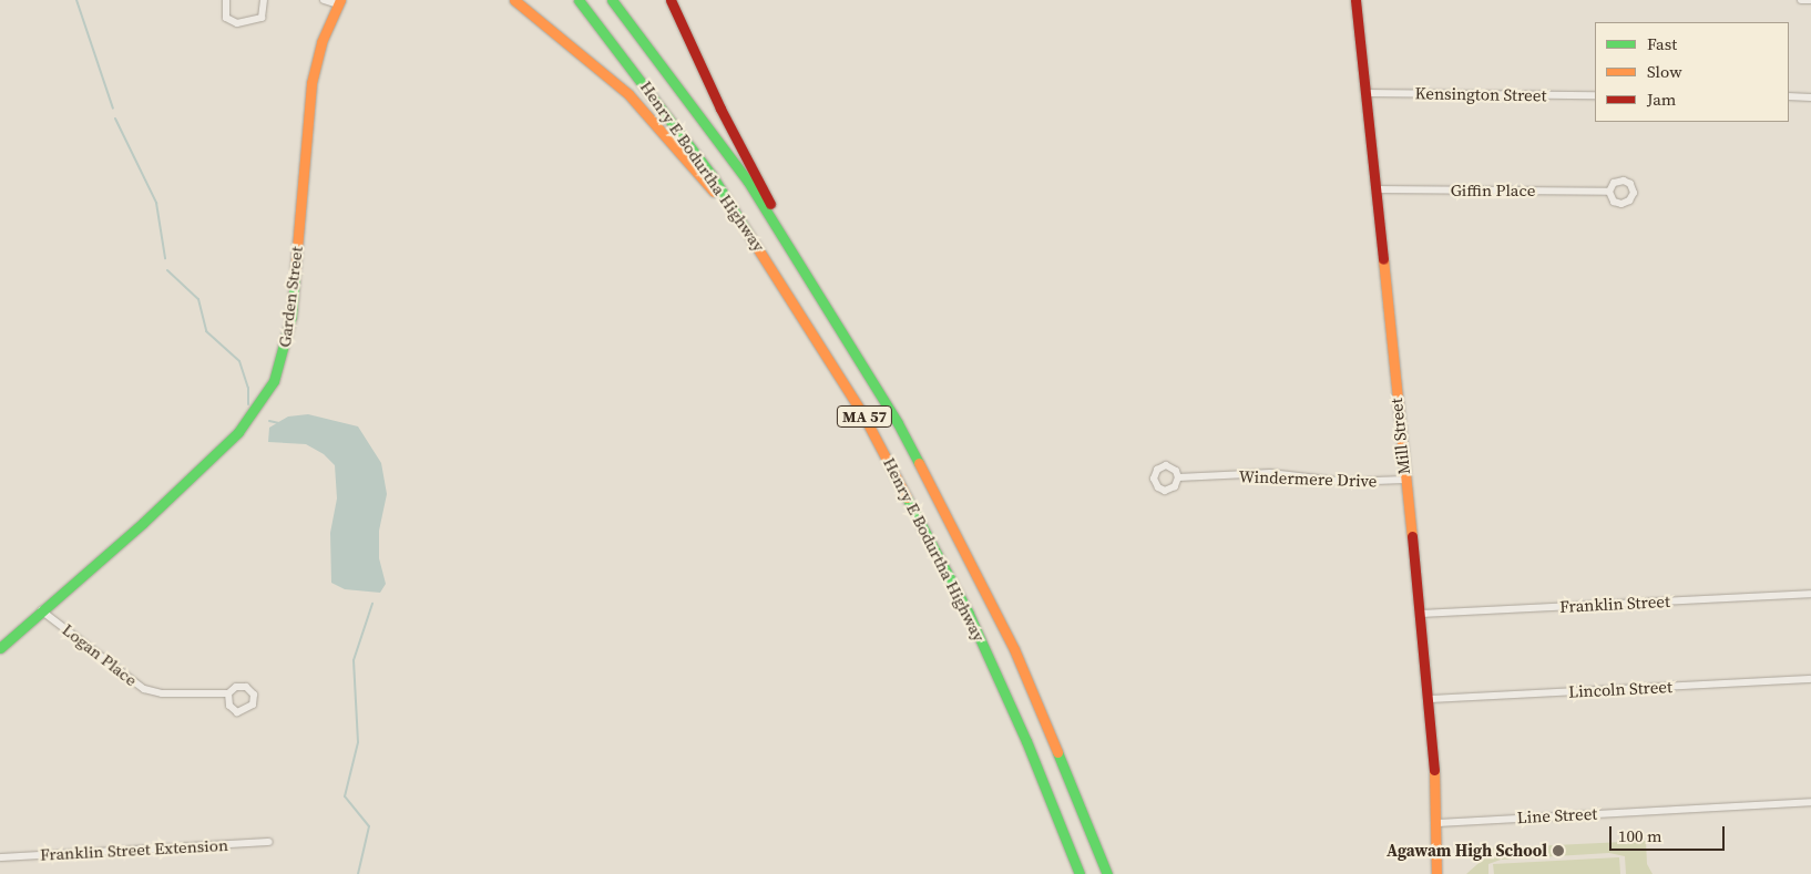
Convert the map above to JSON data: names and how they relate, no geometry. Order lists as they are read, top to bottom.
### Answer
{
  "streets": {
    "main road": [
      "Henry E Bodurtha Highway",
      "Garden Street",
      "MA 57",
      "Mill Street"
    ],
    "street": [
      "Kensington Street",
      "Giffin Place",
      "Windermere Drive",
      "Franklin Street",
      "Logan Place",
      "Lincoln Street",
      "Line Street",
      "Franklin Street Extension"
    ]
  },
  "crossings": [
    ["Kensington Street", "Mill Street"],
    ["Giffin Place", "Mill Street"],
    ["Garden Street", "Logan Place"],
    ["Mill Street", "Windermere Drive"],
    ["Mill Street", "Franklin Street"],
    ["Mill Street", "Lincoln Street"],
    ["Mill Street", "Line Street"]
  ],
  "places": ["Agawam High School"],
  "legend": ["Fast", "Slow", "Jam"],
  "scale_bar": "100 m"
}
